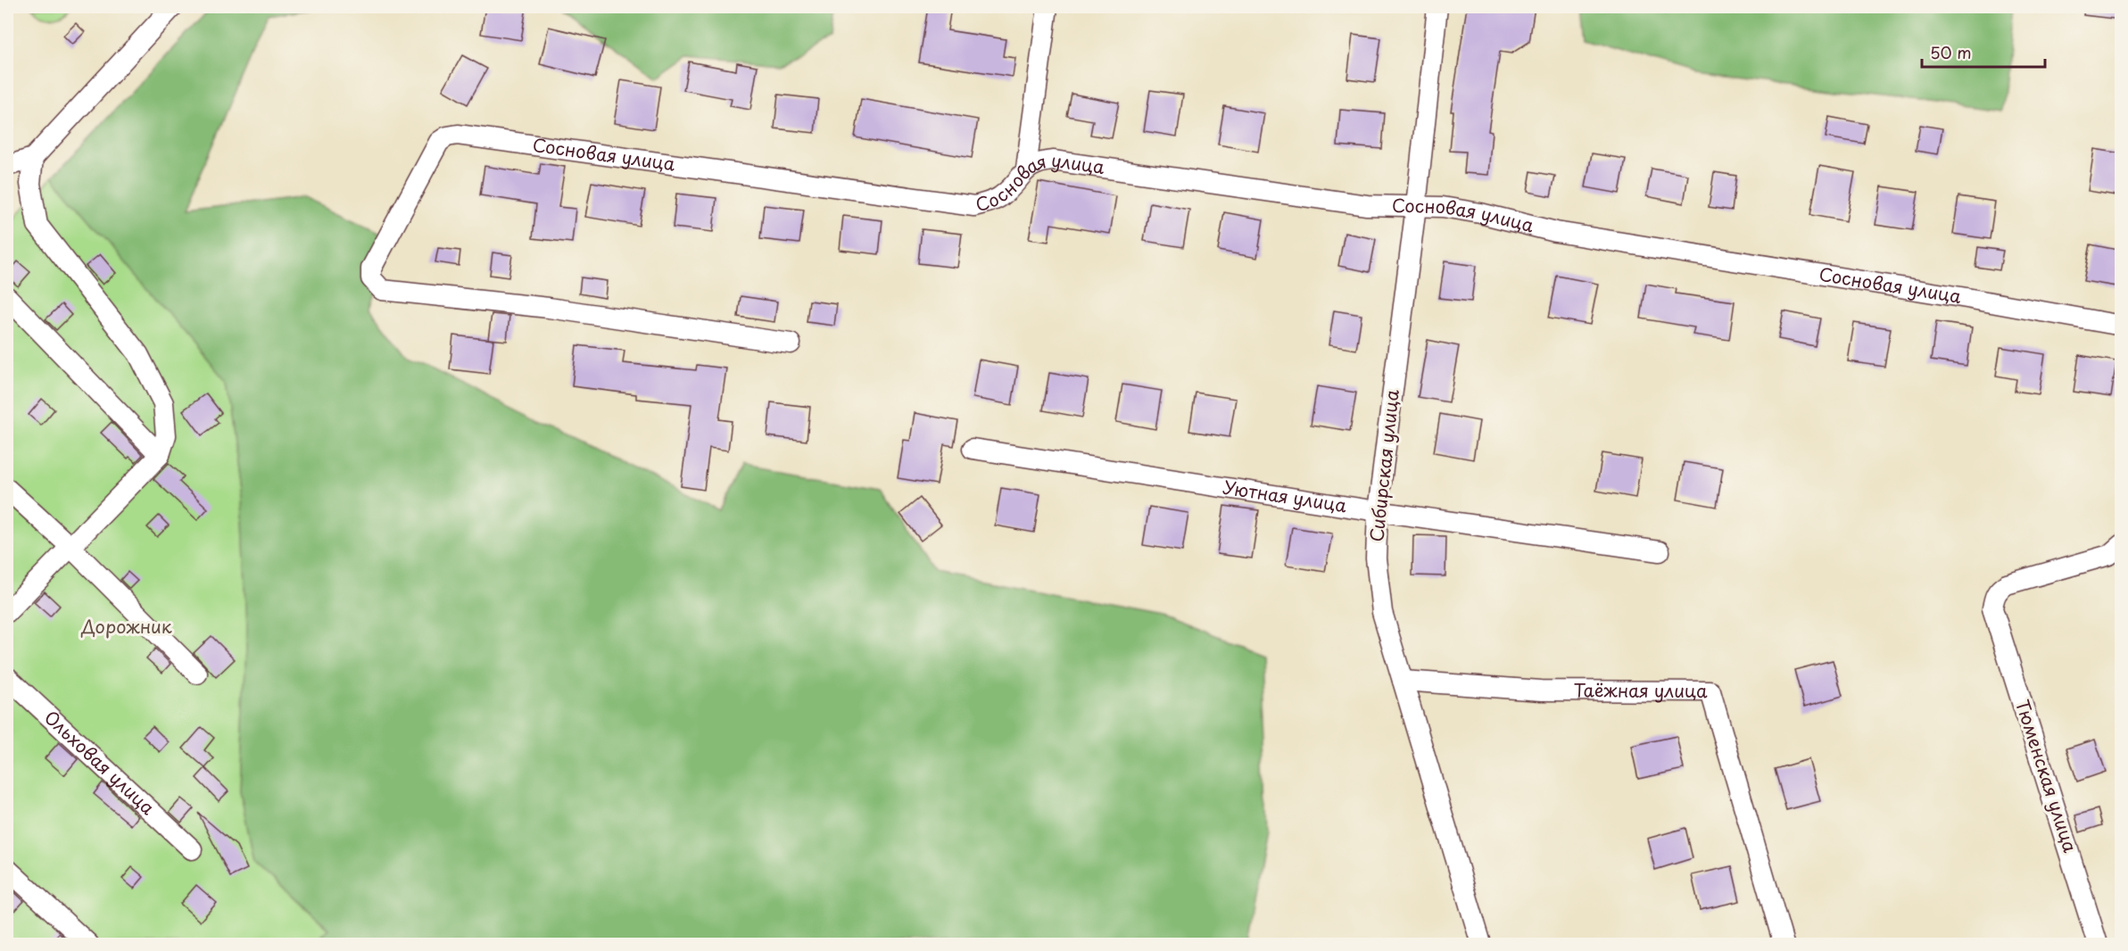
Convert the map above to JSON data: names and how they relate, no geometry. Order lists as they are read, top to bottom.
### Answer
{
  "streets": {
    "street": [
      "Сосновая улица",
      "Сибирская улица",
      "Уютная улица",
      "Таёжная улица",
      "Ольховая улица",
      "Тюменская улица"
    ]
  },
  "crossings": [
    ["Сосновая улица", "Сибирская улица"],
    ["Сибирская улица", "Уютная улица"],
    ["Сибирская улица", "Таёжная улица"]
  ],
  "parks": ["Дорожник"],
  "scale_bar": "50 m"
}
